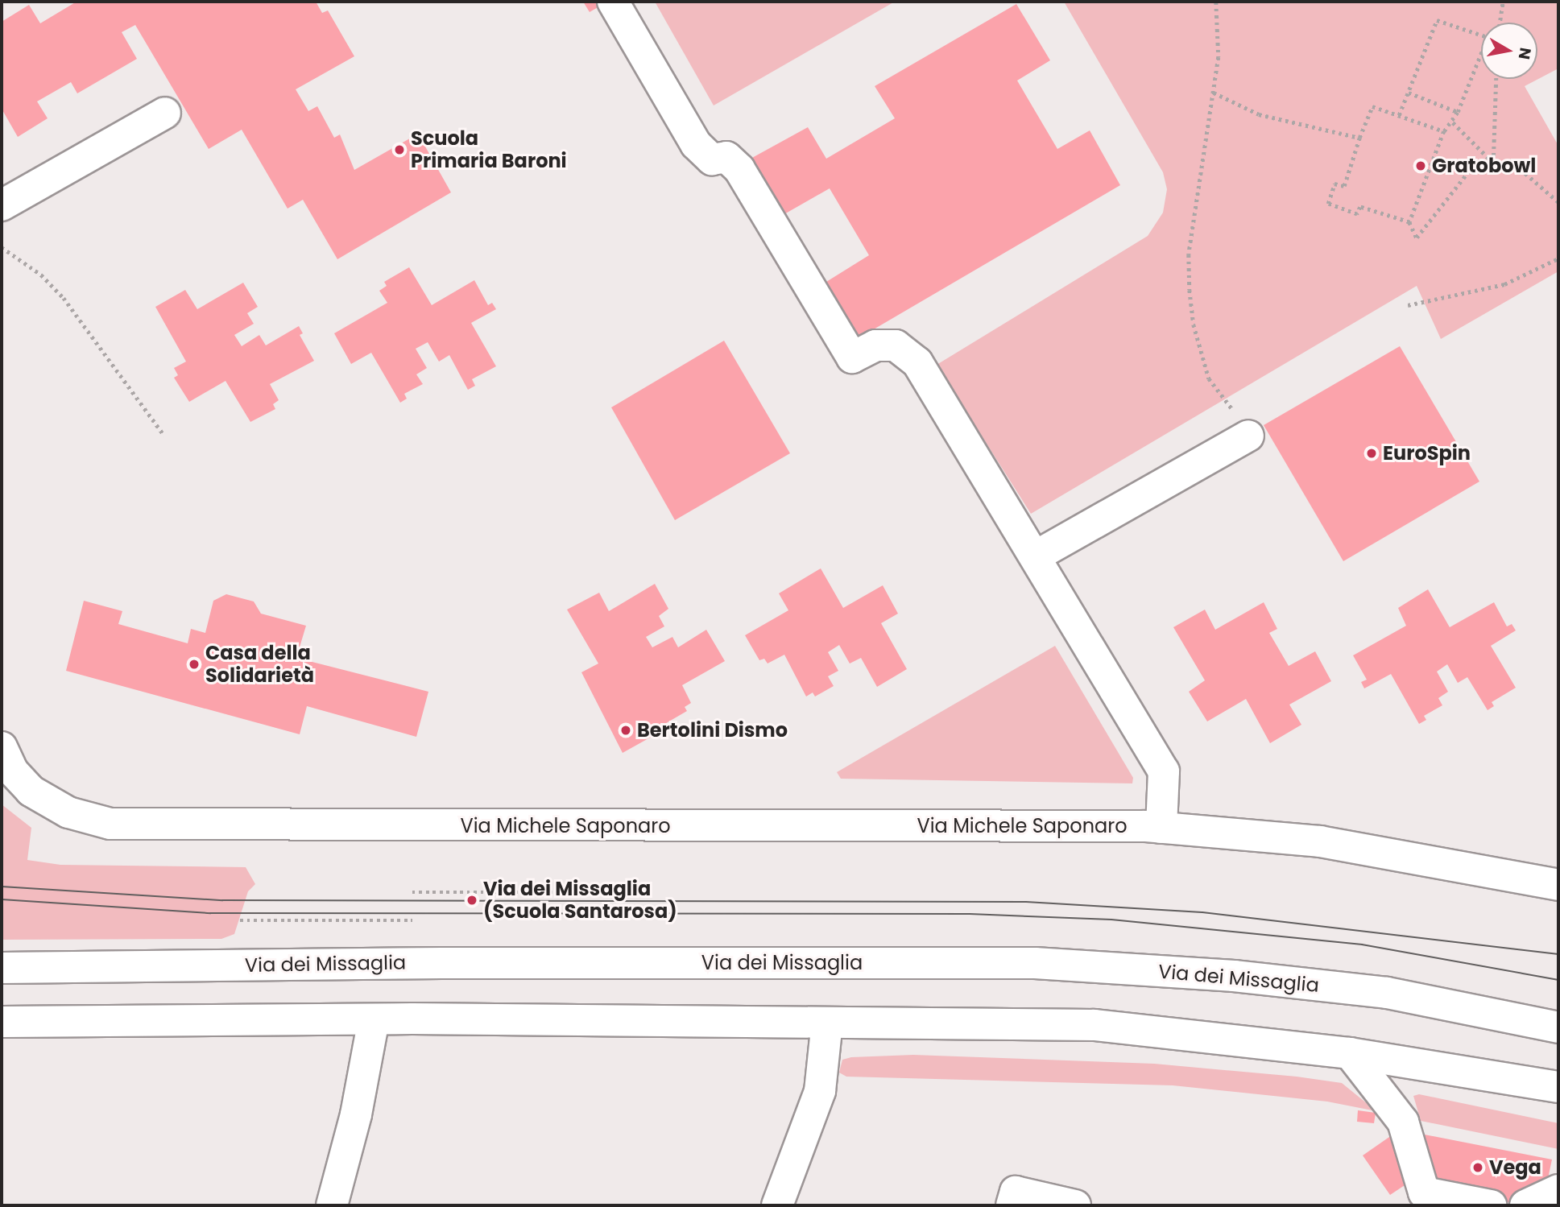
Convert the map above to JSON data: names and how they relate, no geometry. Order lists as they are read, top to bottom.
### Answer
{
  "streets": {
    "main road": ["Via Michele Saponaro", "Via dei Missaglia"]
  },
  "places": [
    "Scuola Primaria Baroni",
    "Gratobowl",
    "EuroSpin",
    "Casa della Solidarietà",
    "Bertolini Dismo",
    "Via dei Missaglia (Scuola Santarosa)",
    "Vega"
  ],
  "north": "right"
}
